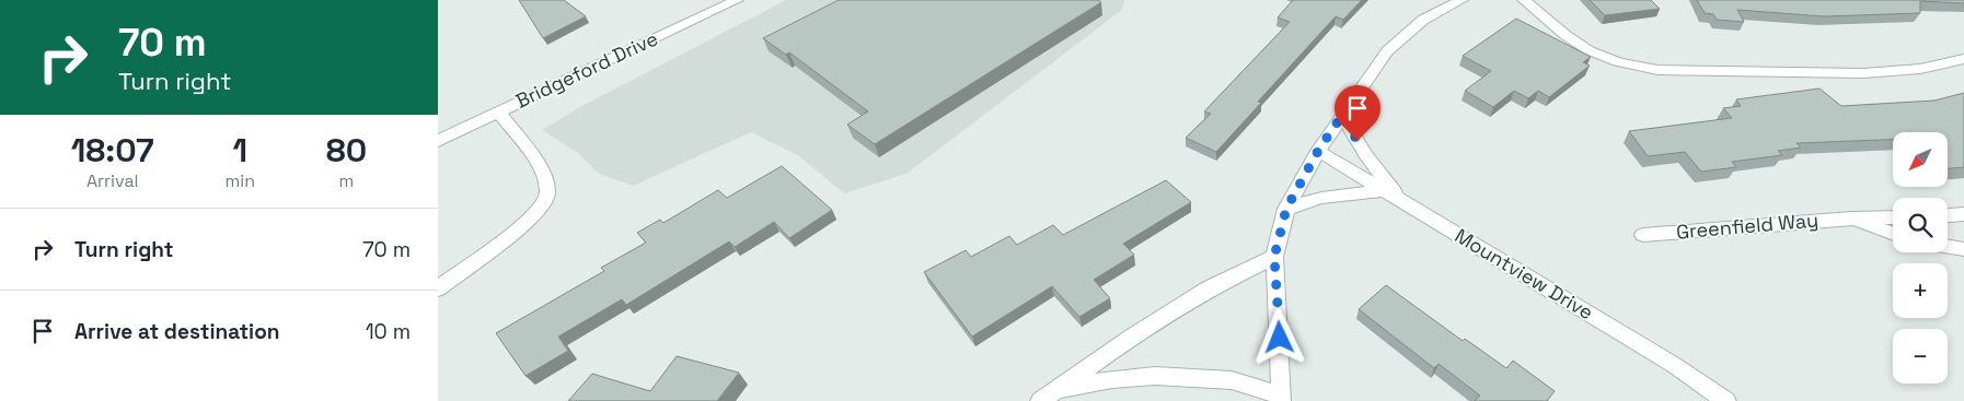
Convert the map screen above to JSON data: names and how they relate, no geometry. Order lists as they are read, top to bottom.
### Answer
{
  "streets": {
    "street": ["Bridgeford Drive", "Greenfield Way", "Mountview Drive"]
  },
  "north": "bottom left",
  "page": {
    "turn": ["70 m", "Turn right"],
    "eta": [
      "18:07",
      "Arrival",
      "1",
      "min",
      "80",
      "m"
    ],
    "map_buttons": ["+", "−"],
    "list": [
      {
        "name": "Turn right",
        "value": "70 m"
      },
      {
        "name": "Arrive at destination",
        "value": "10 m"
      }
    ]
  }
}
